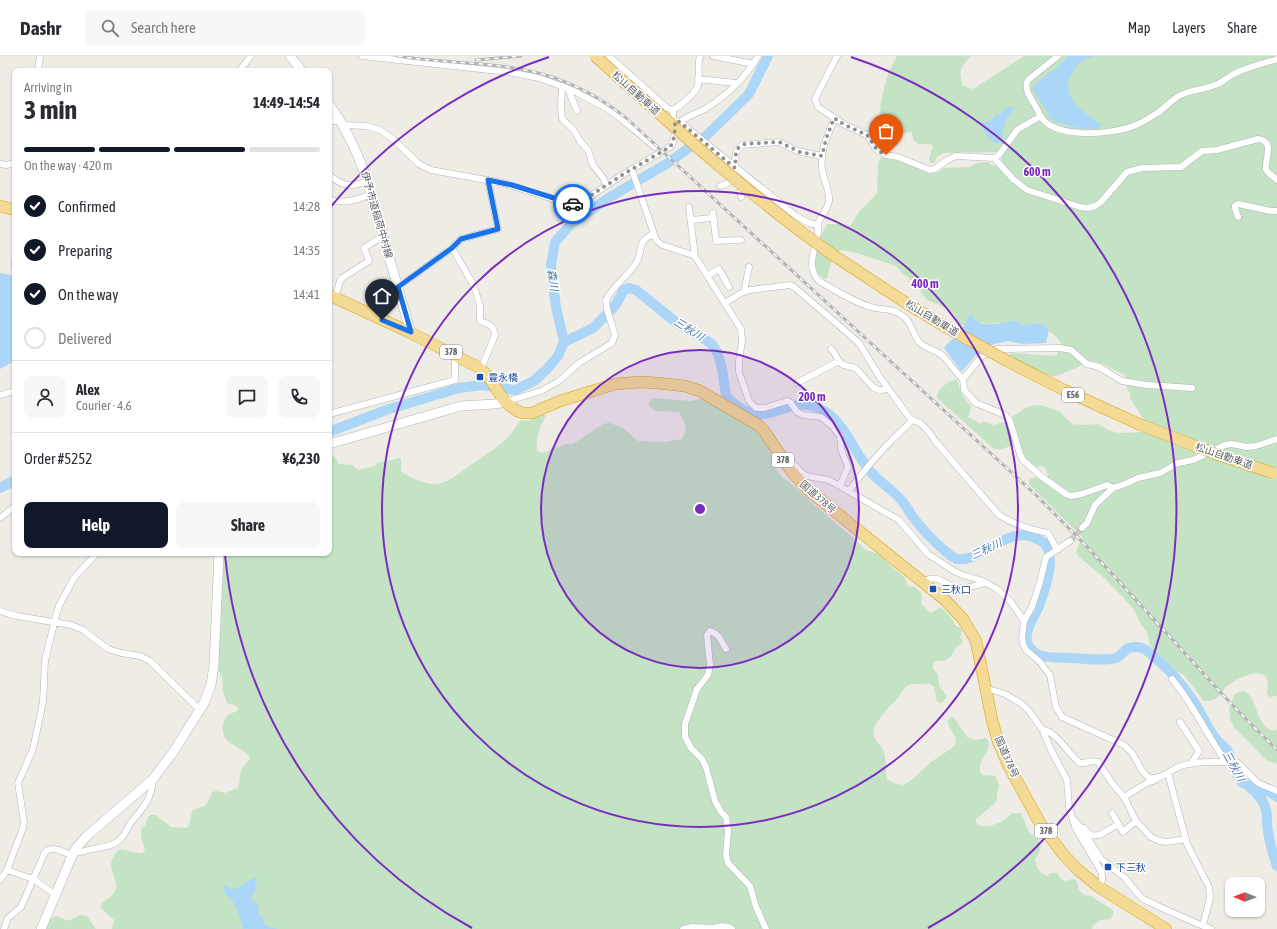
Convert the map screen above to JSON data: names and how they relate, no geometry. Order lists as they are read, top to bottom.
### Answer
{
  "streets": {
    "highway": [
      "松山自動車道",
      "378",
      "E56",
      "国道378号"
    ],
    "street": ["伊予市道稲荷中村線"]
  },
  "crossings": [
    ["伊予市道稲荷中村線", "国道378号"]
  ],
  "water": ["森川", "三秋川"],
  "places": {
    "transit": ["豊永橋", "三秋口", "下三秋"]
  },
  "north": "left",
  "page": {
    "header": "Dashr",
    "search": "Search here",
    "nav": ["Map", "Layers", "Share"],
    "heading": ["3 min", "Arriving in", "14:49–14:54"],
    "panel": [
      "Alex",
      "Courier · 4.6",
      "Order #5252",
      "¥6,230"
    ],
    "bar": "On the way · 420 m",
    "list": [
      ["Confirmed", "14:28"],
      ["Preparing", "14:35"],
      ["On the way", "14:41"],
      "Delivered"
    ],
    "buttons": ["Help", "Share"]
  },
  "rings": ["600 m", "400 m", "200 m"]
}
